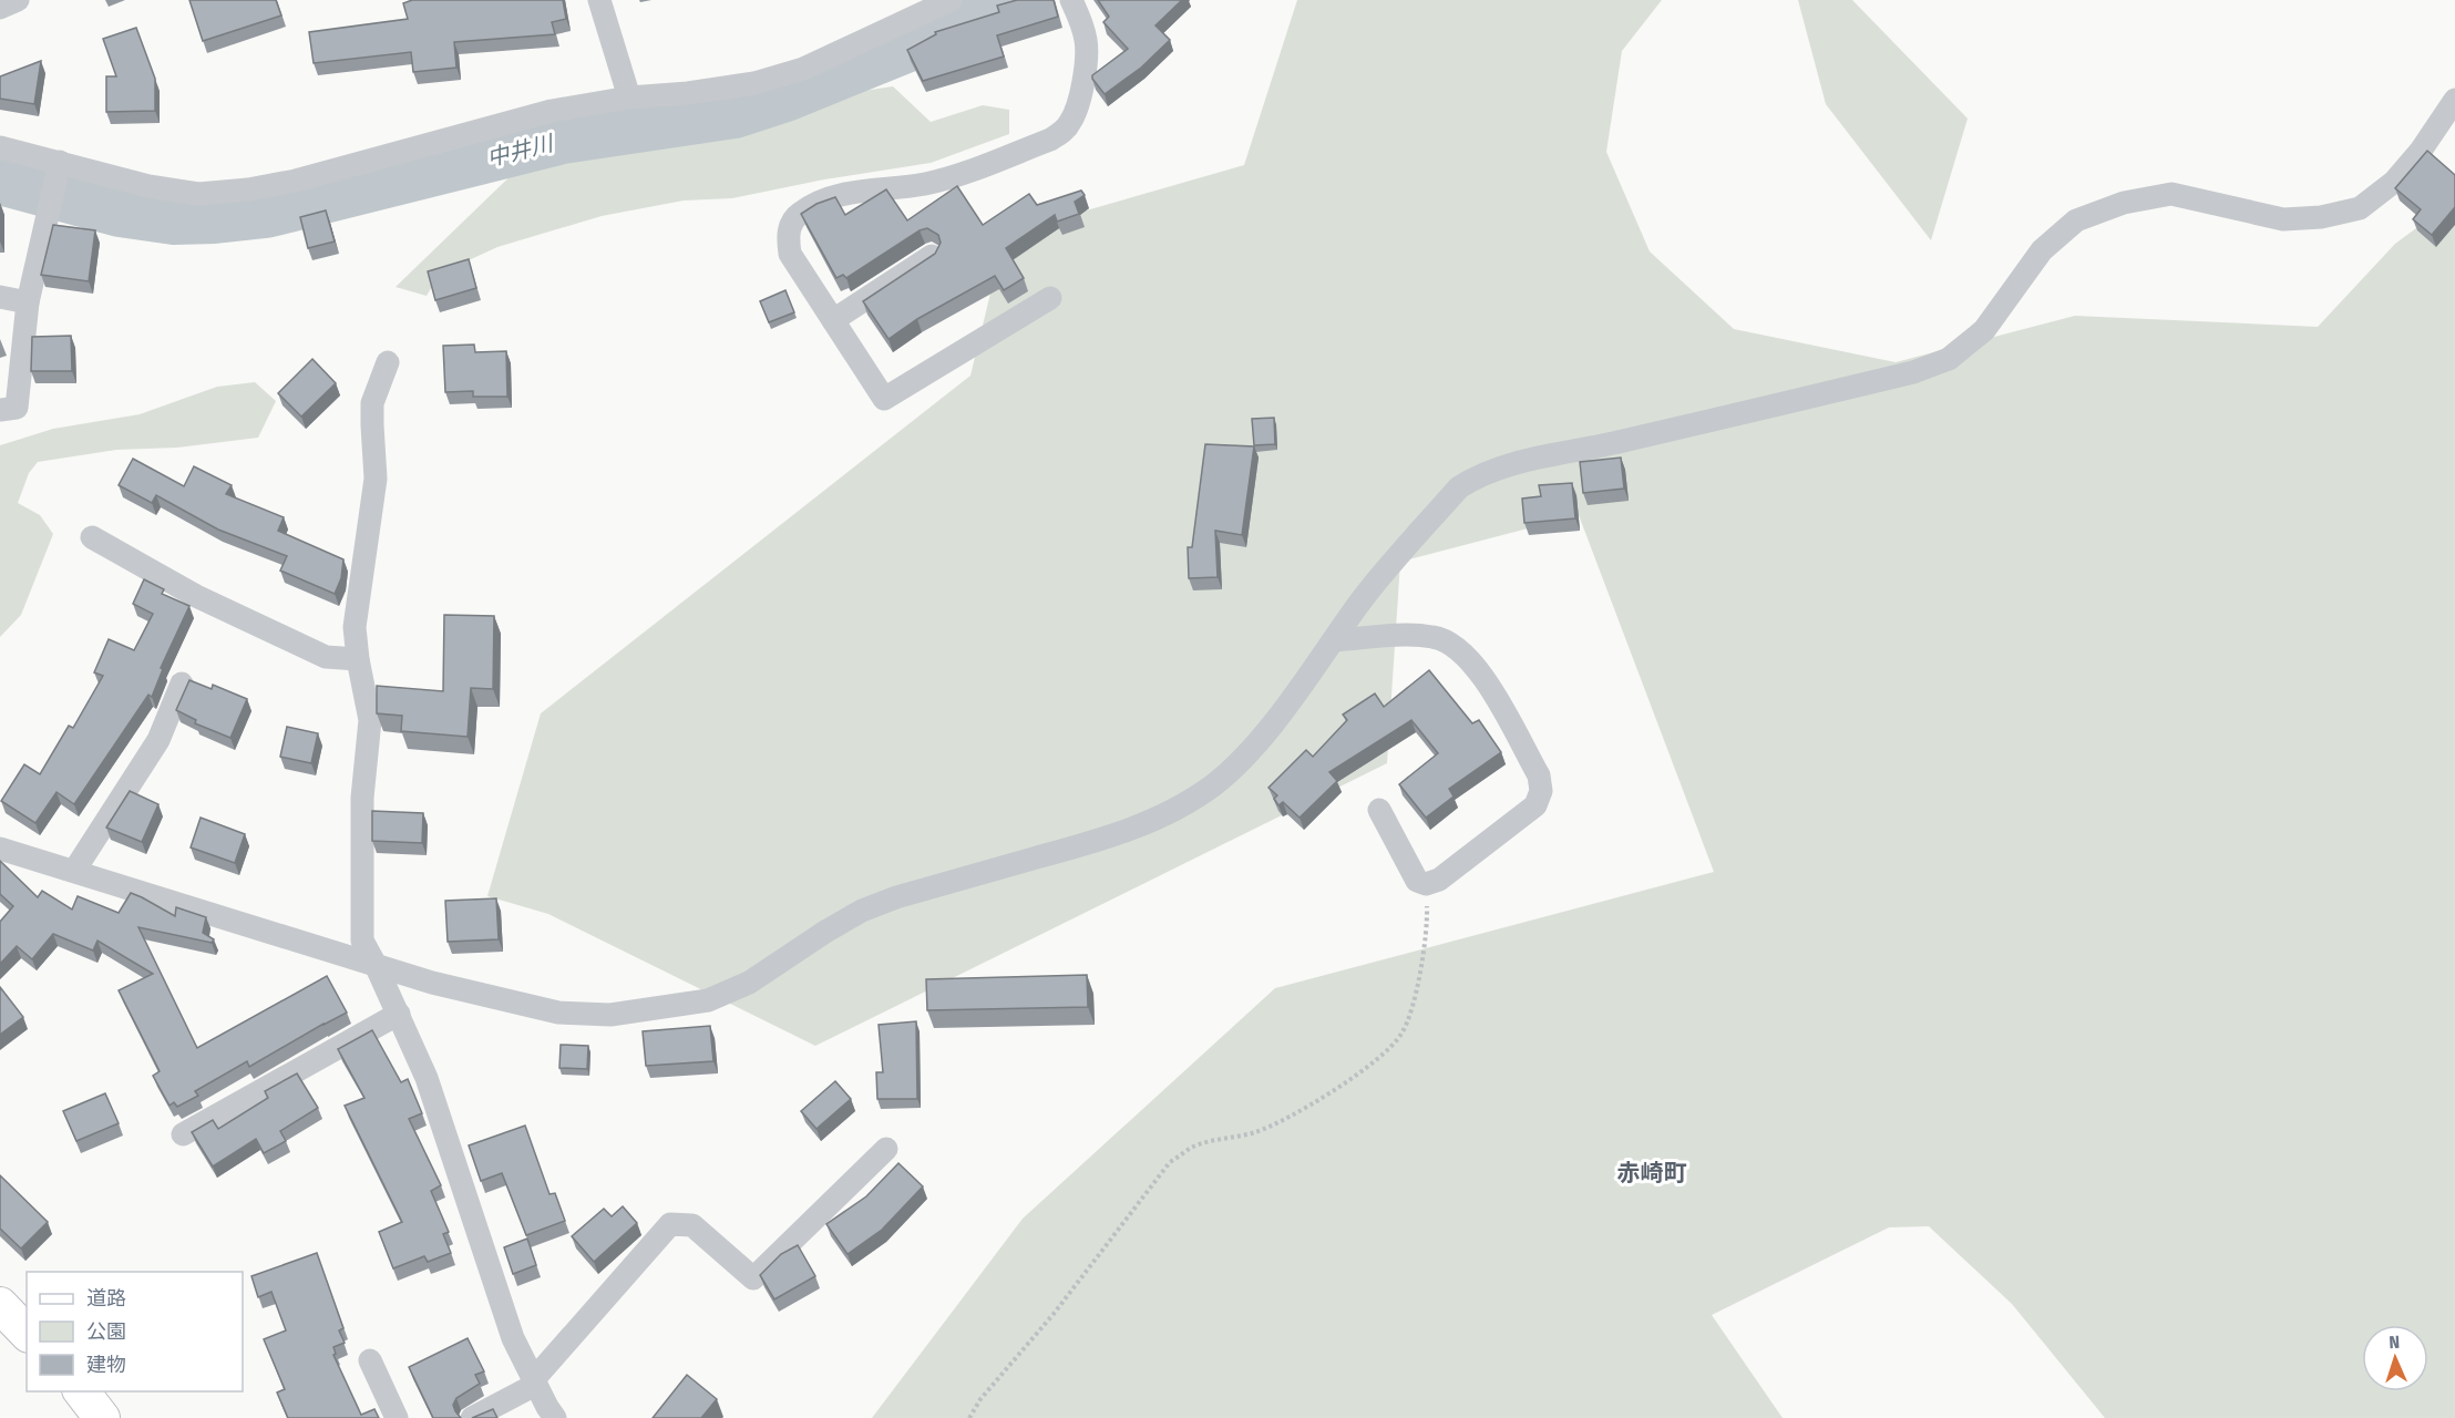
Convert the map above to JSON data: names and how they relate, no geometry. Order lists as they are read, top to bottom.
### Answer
{
  "districts": ["赤崎町"],
  "water": ["中井川"],
  "legend": ["道路", "公園", "建物"],
  "north": "top"
}
